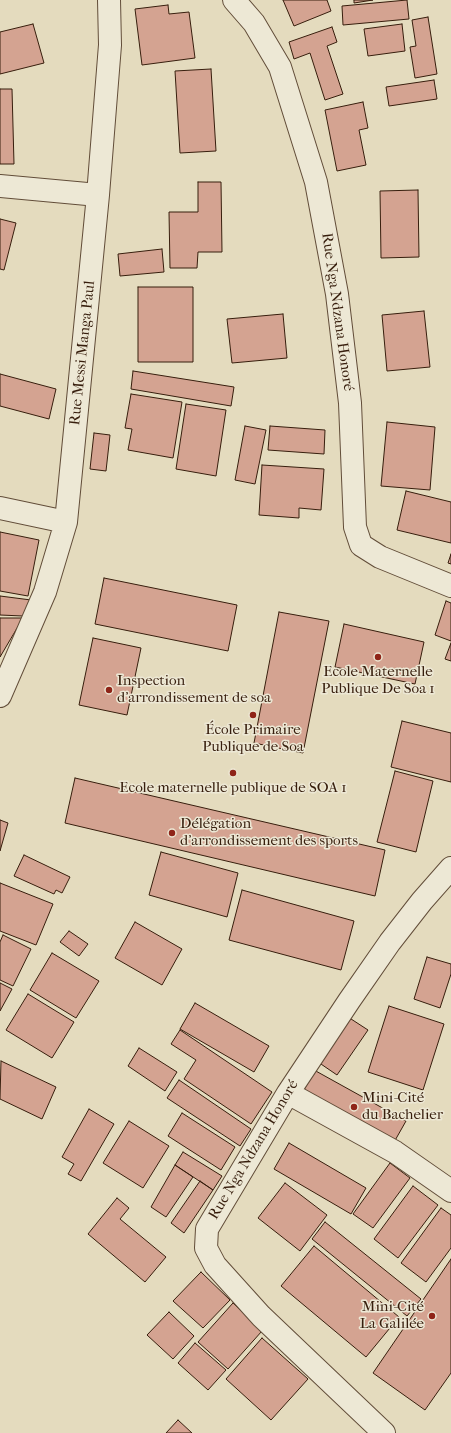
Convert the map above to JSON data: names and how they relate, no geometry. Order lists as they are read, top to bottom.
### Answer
{
  "streets": {
    "street": ["Rue Nga Ndzana Honoré", "Rue Messi Manga Paul"]
  },
  "places": [
    "Ecole Maternelle Publique De Soa 1",
    "Inspection d'arrondissement de soa",
    "École Primaire Publique de Soa",
    "Ecole maternelle publique de SOA 1",
    "Délégation d'arrondissement des sports",
    "Mini-Cité du Bachelier",
    "Mini-Cité La Galilée"
  ]
}
